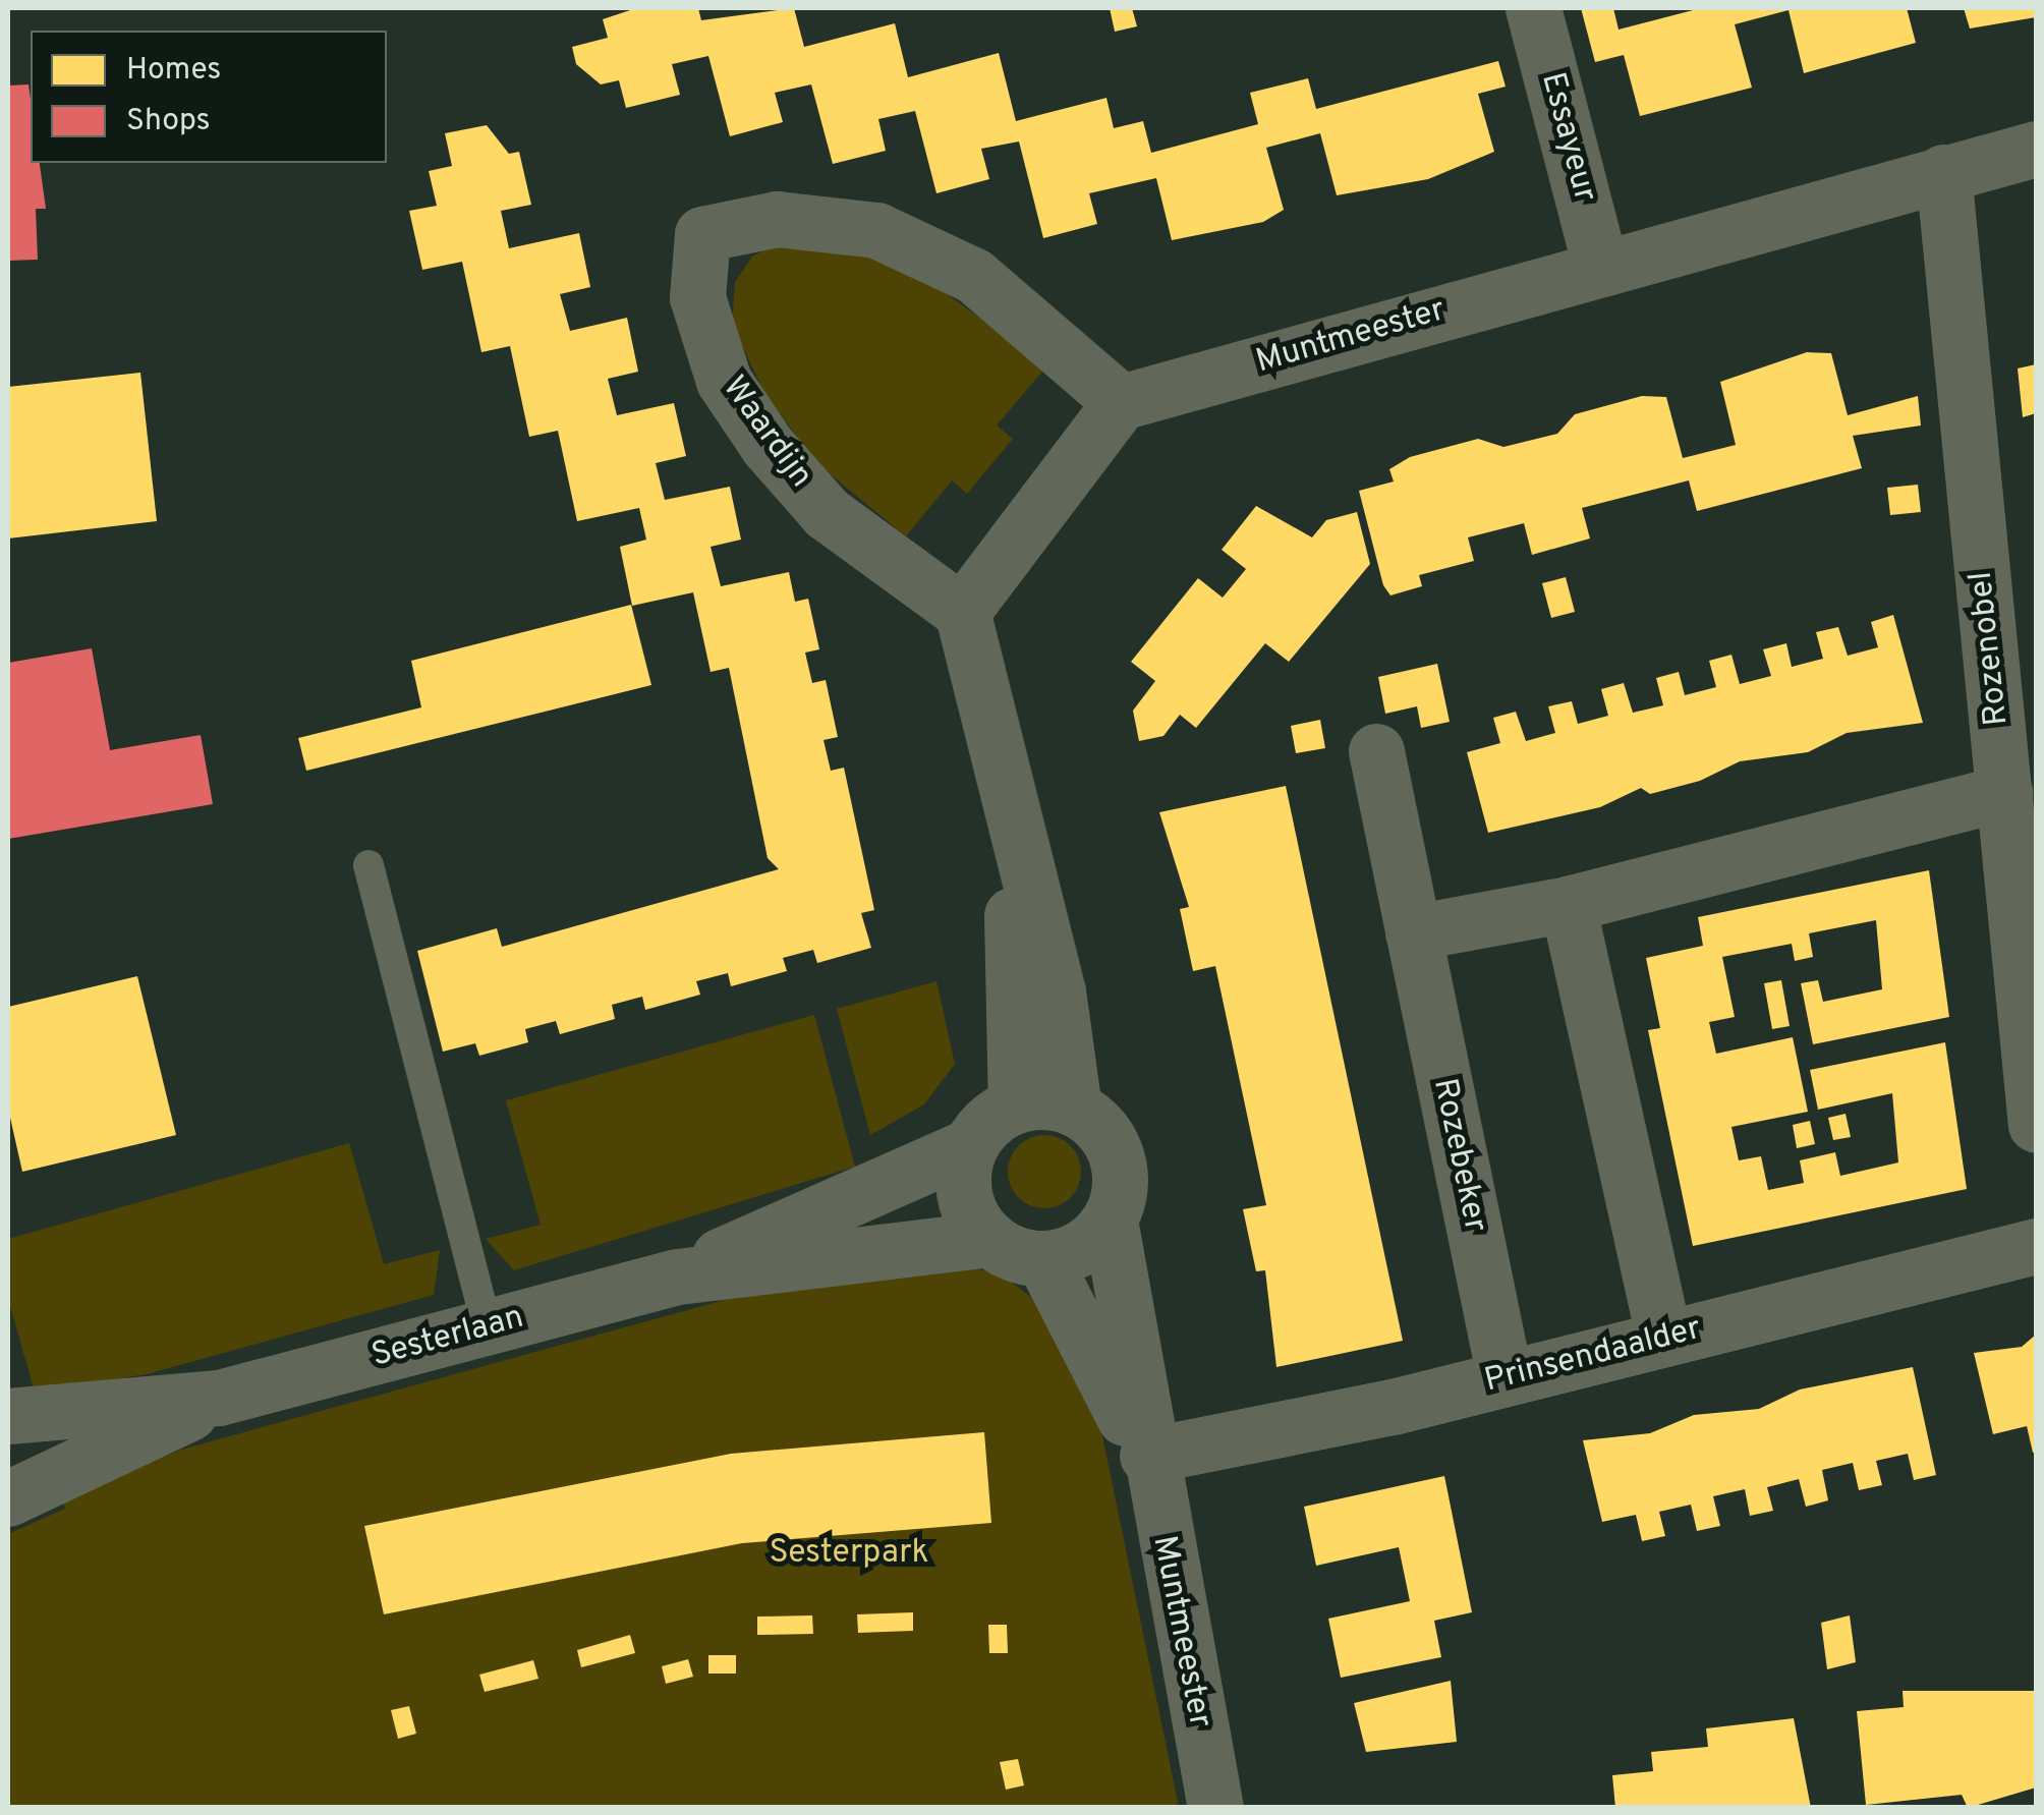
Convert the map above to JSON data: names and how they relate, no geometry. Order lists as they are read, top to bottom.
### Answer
{
  "streets": {
    "street": [
      "Essayeur",
      "Muntmeester",
      "Waardijn",
      "Rozenobel",
      "Rozebeker",
      "Sesterlaan",
      "Prinsendaalder"
    ]
  },
  "crossings": [
    ["Essayeur", "Muntmeester"],
    ["Muntmeester", "Waardijn"],
    ["Muntmeester", "Rozenobel"],
    ["Muntmeester", "Sesterlaan"],
    ["Muntmeester", "Prinsendaalder"],
    ["Rozebeker", "Prinsendaalder"]
  ],
  "parks": ["Sesterpark"],
  "legend": ["Homes", "Shops"]
}
